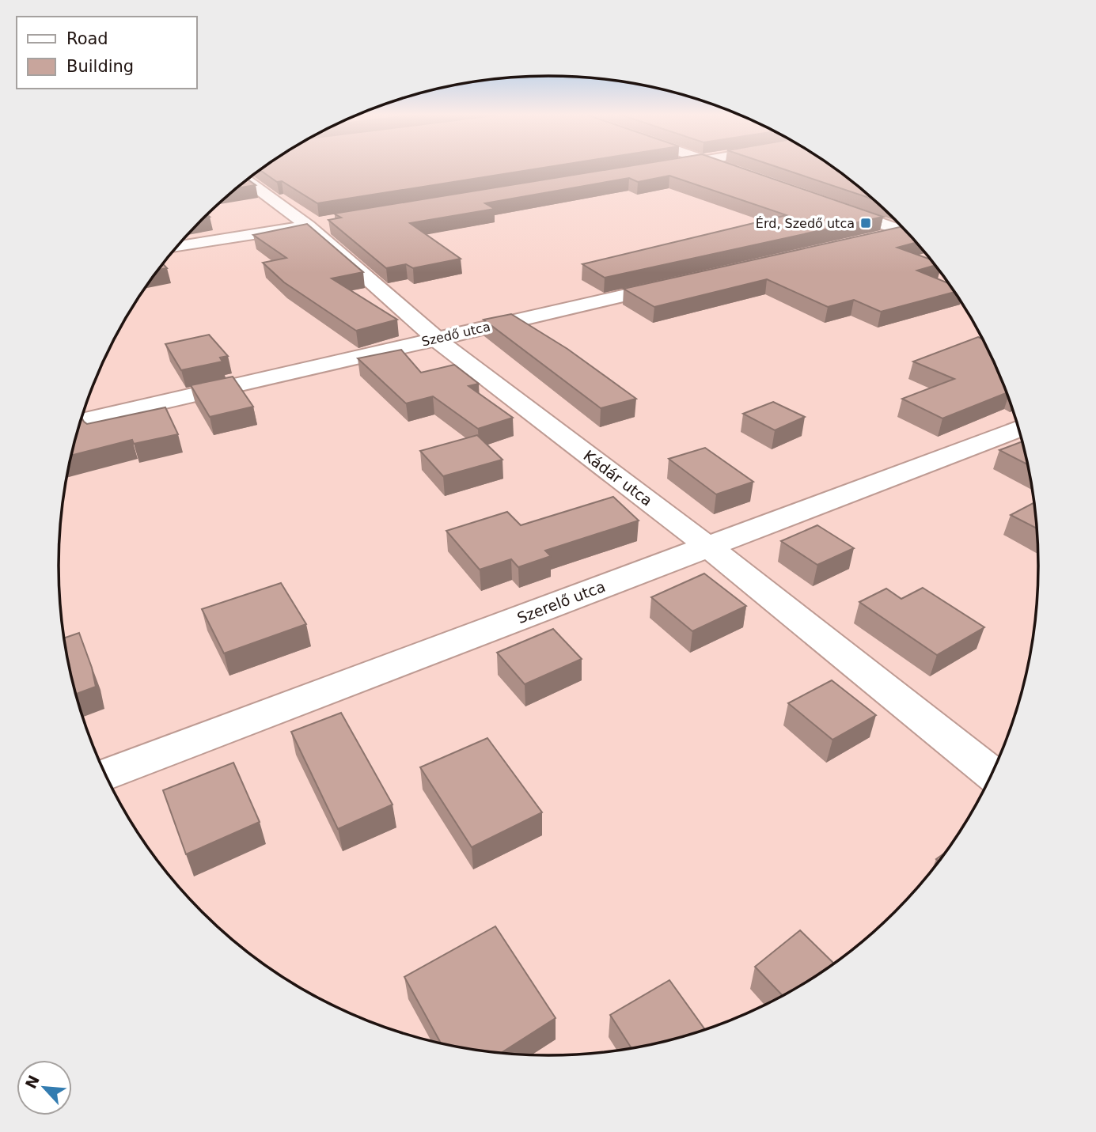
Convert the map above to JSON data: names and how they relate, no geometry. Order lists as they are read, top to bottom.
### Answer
{
  "streets": {
    "street": ["Szedő utca", "Kádár utca", "Szerelő utca"]
  },
  "crossings": [
    ["Szedő utca", "Kádár utca"],
    ["Kádár utca", "Szerelő utca"]
  ],
  "places": {
    "transit": ["Érd, Szedő utca"]
  },
  "legend": ["Road", "Building"],
  "north": "top left"
}
